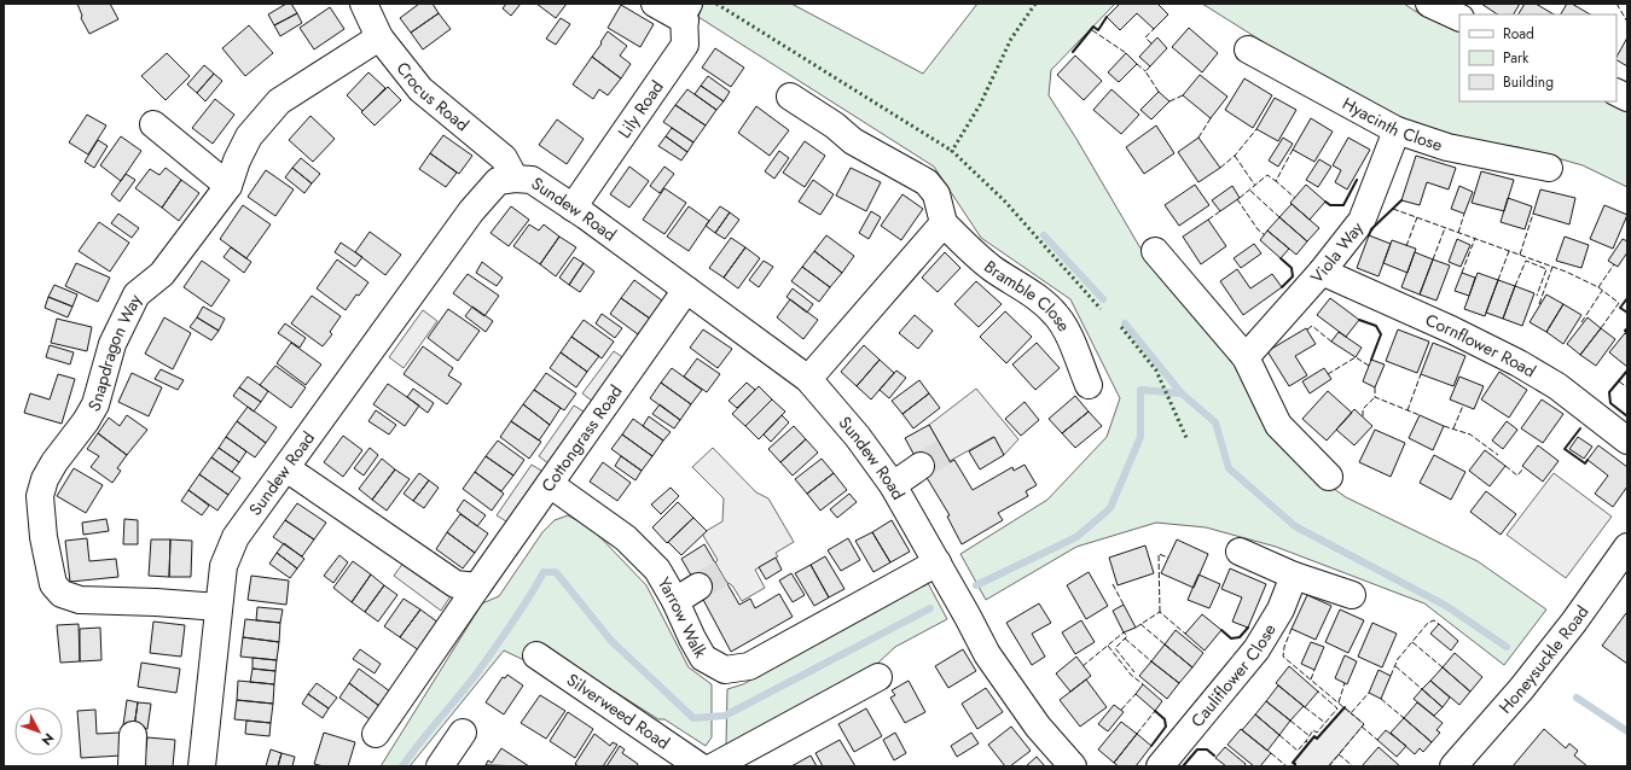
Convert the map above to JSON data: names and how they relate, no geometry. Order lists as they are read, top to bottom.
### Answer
{
  "streets": {
    "street": [
      "Crocus Road",
      "Lily Road",
      "Hyacinth Close",
      "Sundew Road",
      "Viola Way",
      "Bramble Close",
      "Cornflower Road",
      "Snapdragon Way",
      "Cottongrass Road",
      "Yarrow Walk",
      "Honeysuckle Road",
      "Cauliflower Close",
      "Silverweed Road"
    ]
  },
  "crossings": [
    ["Crocus Road", "Sundew Road"],
    ["Crocus Road", "Snapdragon Way"],
    ["Lily Road", "Sundew Road"],
    ["Hyacinth Close", "Viola Way"],
    ["Sundew Road", "Snapdragon Way"],
    ["Sundew Road", "Cottongrass Road"],
    ["Sundew Road", "Yarrow Walk"],
    ["Viola Way", "Cornflower Road"],
    ["Cottongrass Road", "Yarrow Walk"]
  ],
  "legend": ["Road", "Park", "Building"],
  "north": "bottom right"
}
